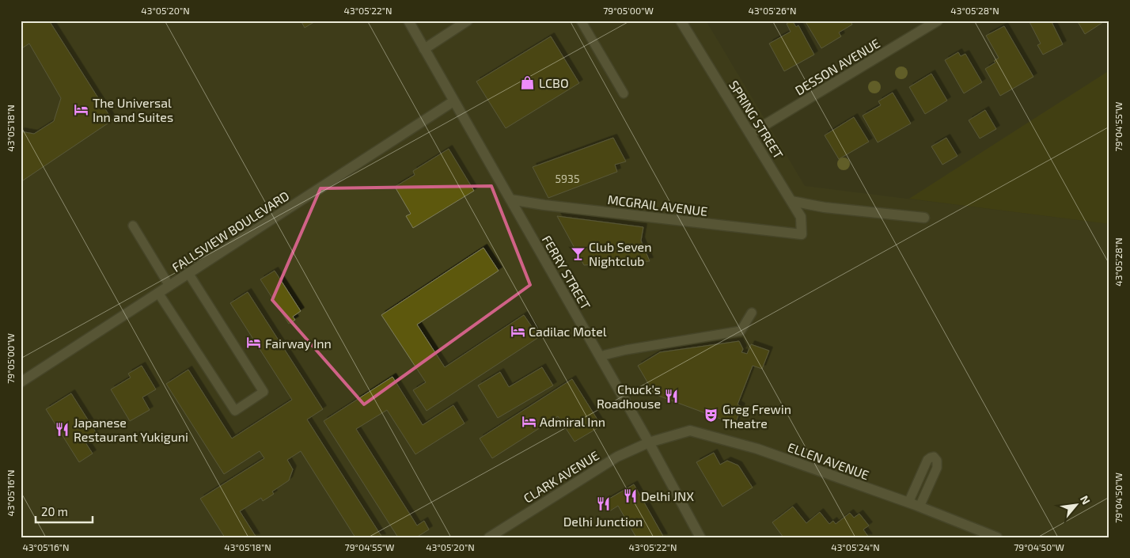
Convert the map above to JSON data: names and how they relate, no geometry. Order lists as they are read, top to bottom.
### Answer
{
  "streets": {
    "street": [
      "DESSON AVENUE",
      "SPRING STREET",
      "MCGRAIL AVENUE",
      "FALLSVIEW BOULEVARD",
      "FERRY STREET",
      "ELLEN AVENUE",
      "CLARK AVENUE"
    ]
  },
  "crossings": [
    ["DESSON AVENUE", "SPRING STREET"],
    ["SPRING STREET", "MCGRAIL AVENUE"],
    ["MCGRAIL AVENUE", "FERRY STREET"],
    ["FALLSVIEW BOULEVARD", "FERRY STREET"],
    ["FERRY STREET", "ELLEN AVENUE"],
    ["FERRY STREET", "CLARK AVENUE"],
    ["ELLEN AVENUE", "CLARK AVENUE"]
  ],
  "places": {
    "shop": ["LCBO"],
    "hotel": [
      "The Universal Inn and Suites",
      "Cadilac Motel",
      "Fairway Inn",
      "Admiral Inn"
    ],
    "bar": ["Club Seven Nightclub"],
    "restaurant": [
      "Chuck's Roadhouse",
      "Japanese Restaurant Yukiguni",
      "Delhi JNX",
      "Delhi Junction"
    ],
    "theatre": ["Greg Frewin Theatre"]
  },
  "house_numbers": ["5935"],
  "scale_bar": "20 m",
  "north": "top right",
  "coordinates": [
    "43°05'20\"N",
    "43°05'22\"N",
    "79°05'00\"W",
    "43°05'26\"N",
    "43°05'28\"N",
    "79°04'55\"W",
    "43°05'18\"N",
    "43°05'16\"N",
    "79°04'50\"W",
    "43°05'24\"N"
  ]
}
